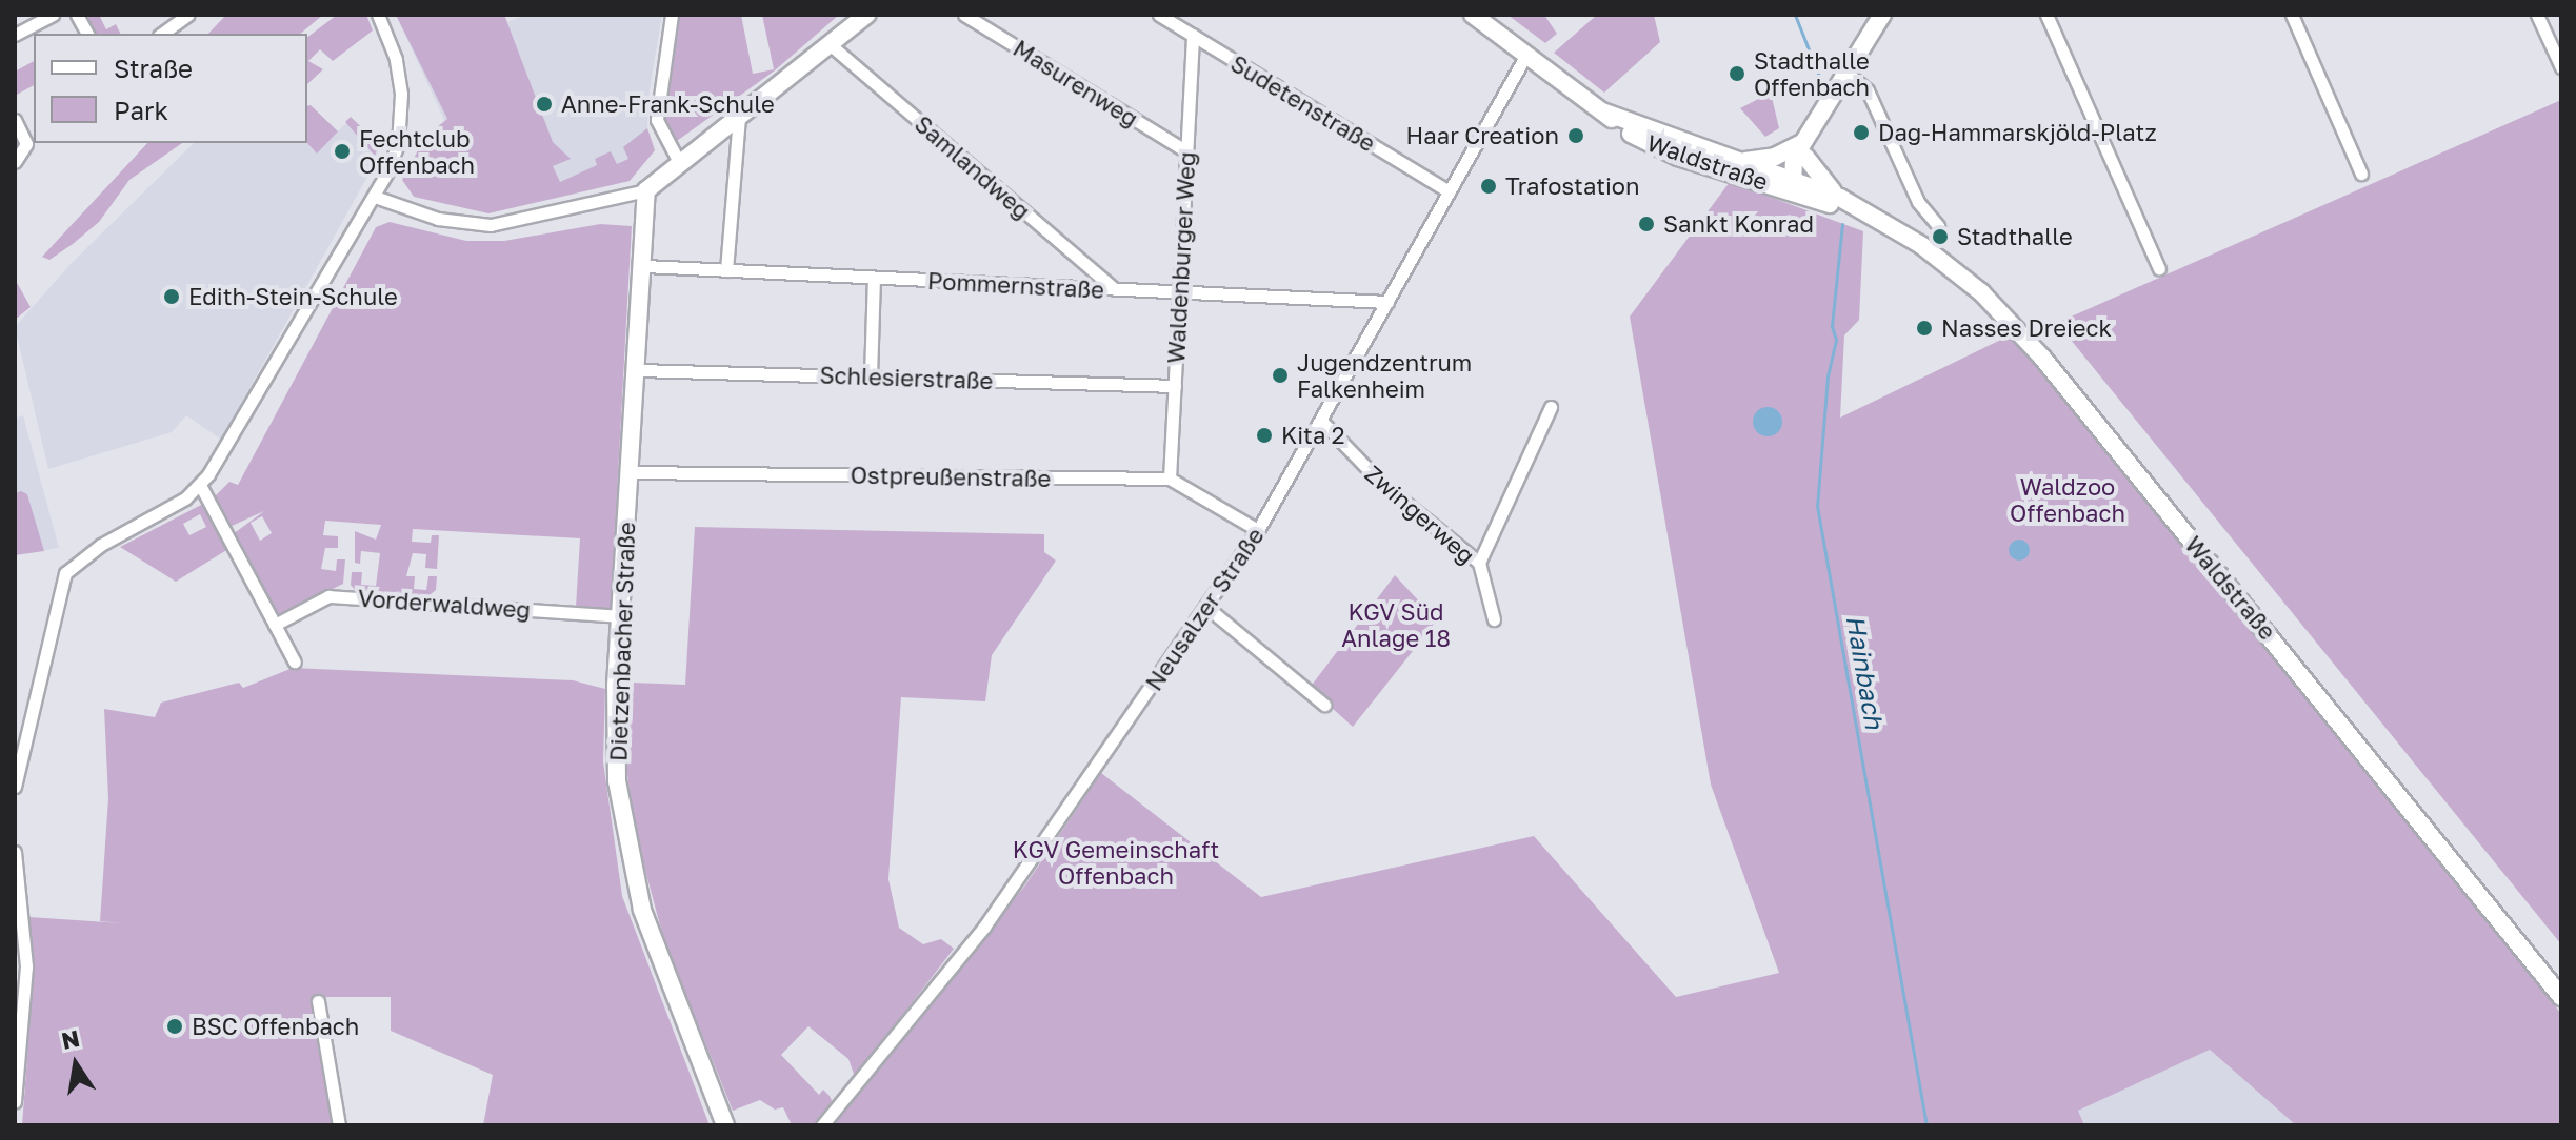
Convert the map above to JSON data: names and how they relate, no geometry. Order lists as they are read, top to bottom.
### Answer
{
  "streets": {
    "main road": ["Waldstraße", "Dietzenbacher Straße"],
    "street": [
      "Masurenweg",
      "Sudetenstraße",
      "Samlandweg",
      "Waldenburger Weg",
      "Pommernstraße",
      "Schlesierstraße",
      "Ostpreußenstraße",
      "Zwingerweg",
      "Vorderwaldweg",
      "Neusalzer Straße"
    ]
  },
  "crossings": [
    ["Masurenweg", "Waldenburger Weg"],
    ["Sudetenstraße", "Waldenburger Weg"],
    ["Sudetenstraße", "Neusalzer Straße"],
    ["Waldstraße", "Neusalzer Straße"],
    ["Samlandweg", "Pommernstraße"],
    ["Waldenburger Weg", "Pommernstraße"],
    ["Waldenburger Weg", "Schlesierstraße"],
    ["Waldenburger Weg", "Ostpreußenstraße"],
    ["Pommernstraße", "Neusalzer Straße"],
    ["Pommernstraße", "Dietzenbacher Straße"],
    ["Schlesierstraße", "Dietzenbacher Straße"],
    ["Ostpreußenstraße", "Neusalzer Straße"],
    ["Ostpreußenstraße", "Dietzenbacher Straße"],
    ["Zwingerweg", "Neusalzer Straße"],
    ["Vorderwaldweg", "Dietzenbacher Straße"]
  ],
  "water": ["Hainbach"],
  "parks": ["Waldzoo Offenbach", "KGV Süd Anlage 18", "KGV Gemeinschaft Offenbach"],
  "places": [
    "Stadthalle Offenbach",
    "Anne-Frank-Schule",
    "Dag-Hammarskjöld-Platz",
    "Haar Creation",
    "Fechtclub Offenbach",
    "Trafostation",
    "Sankt Konrad",
    "Stadthalle",
    "Edith-Stein-Schule",
    "Nasses Dreieck",
    "Jugendzentrum Falkenheim",
    "Kita 2",
    "BSC Offenbach"
  ],
  "legend": ["Straße", "Park"],
  "north": "top"
}
